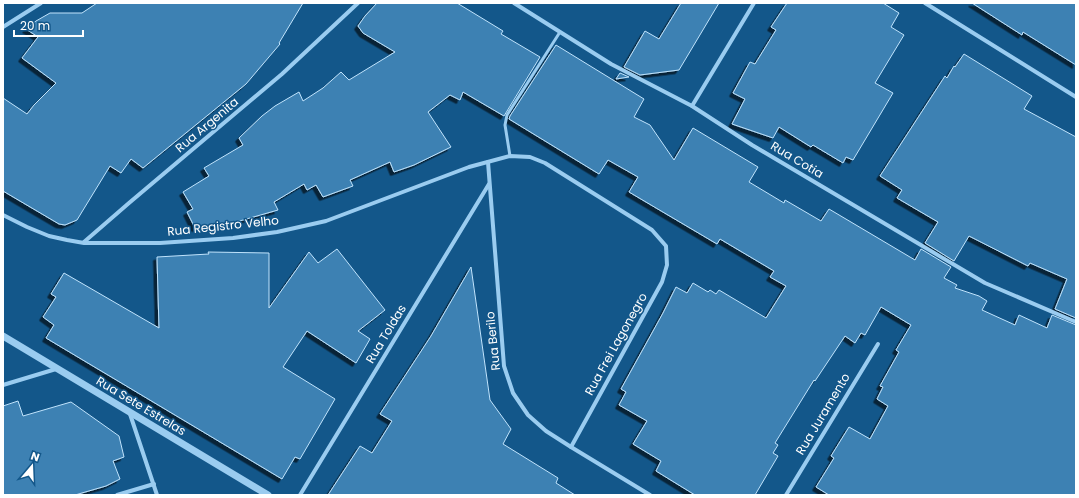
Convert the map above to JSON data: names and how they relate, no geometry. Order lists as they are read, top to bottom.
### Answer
{
  "streets": {
    "street": [
      "Rua Argenita",
      "Rua Cotia",
      "Rua Registro Velho",
      "Rua Toldas",
      "Rua Berilo",
      "Rua Frei Lagonegro",
      "Rua Sete Estrelas",
      "Rua Juramento"
    ]
  },
  "crossings": [
    ["Rua Argenita", "Rua Registro Velho"],
    ["Rua Registro Velho", "Rua Berilo"],
    ["Rua Registro Velho", "Rua Frei Lagonegro"],
    ["Rua Toldas", "Rua Berilo"],
    ["Rua Berilo", "Rua Frei Lagonegro"]
  ],
  "scale_bar": "20 m",
  "north": "top"
}
